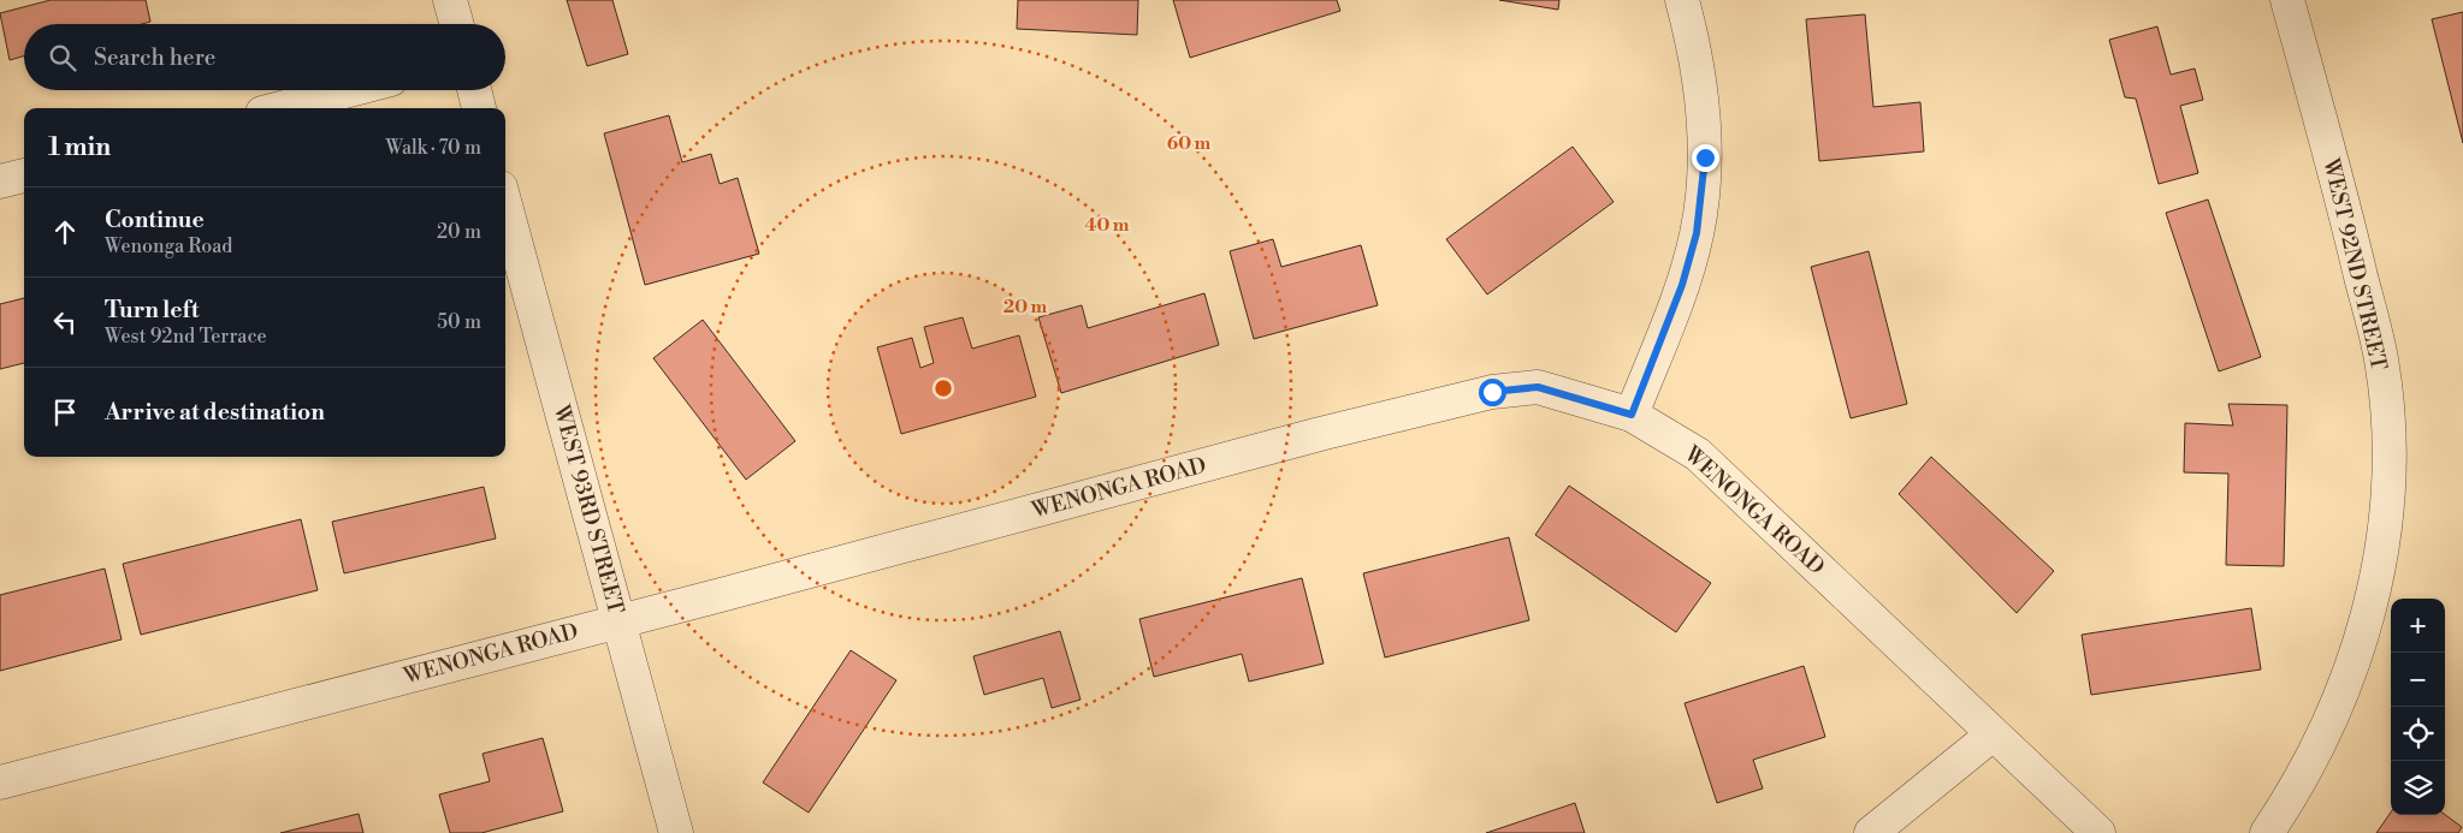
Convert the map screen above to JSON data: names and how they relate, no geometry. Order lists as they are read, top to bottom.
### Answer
{
  "streets": {
    "street": ["WEST 92ND STREET", "WENONGA ROAD", "WEST 93RD STREET"]
  },
  "crossings": [
    ["WENONGA ROAD", "WEST 93RD STREET"]
  ],
  "page": {
    "search": "Search here",
    "heading": ["1 min", "Walk · 70 m"],
    "list": [
      ["Continue", "Wenonga Road", "20 m"],
      ["Turn left", "West 92nd Terrace", "50 m"],
      "Arrive at destination"
    ],
    "map_buttons": ["+", "−"]
  },
  "rings": ["60 m", "40 m", "20 m"]
}
